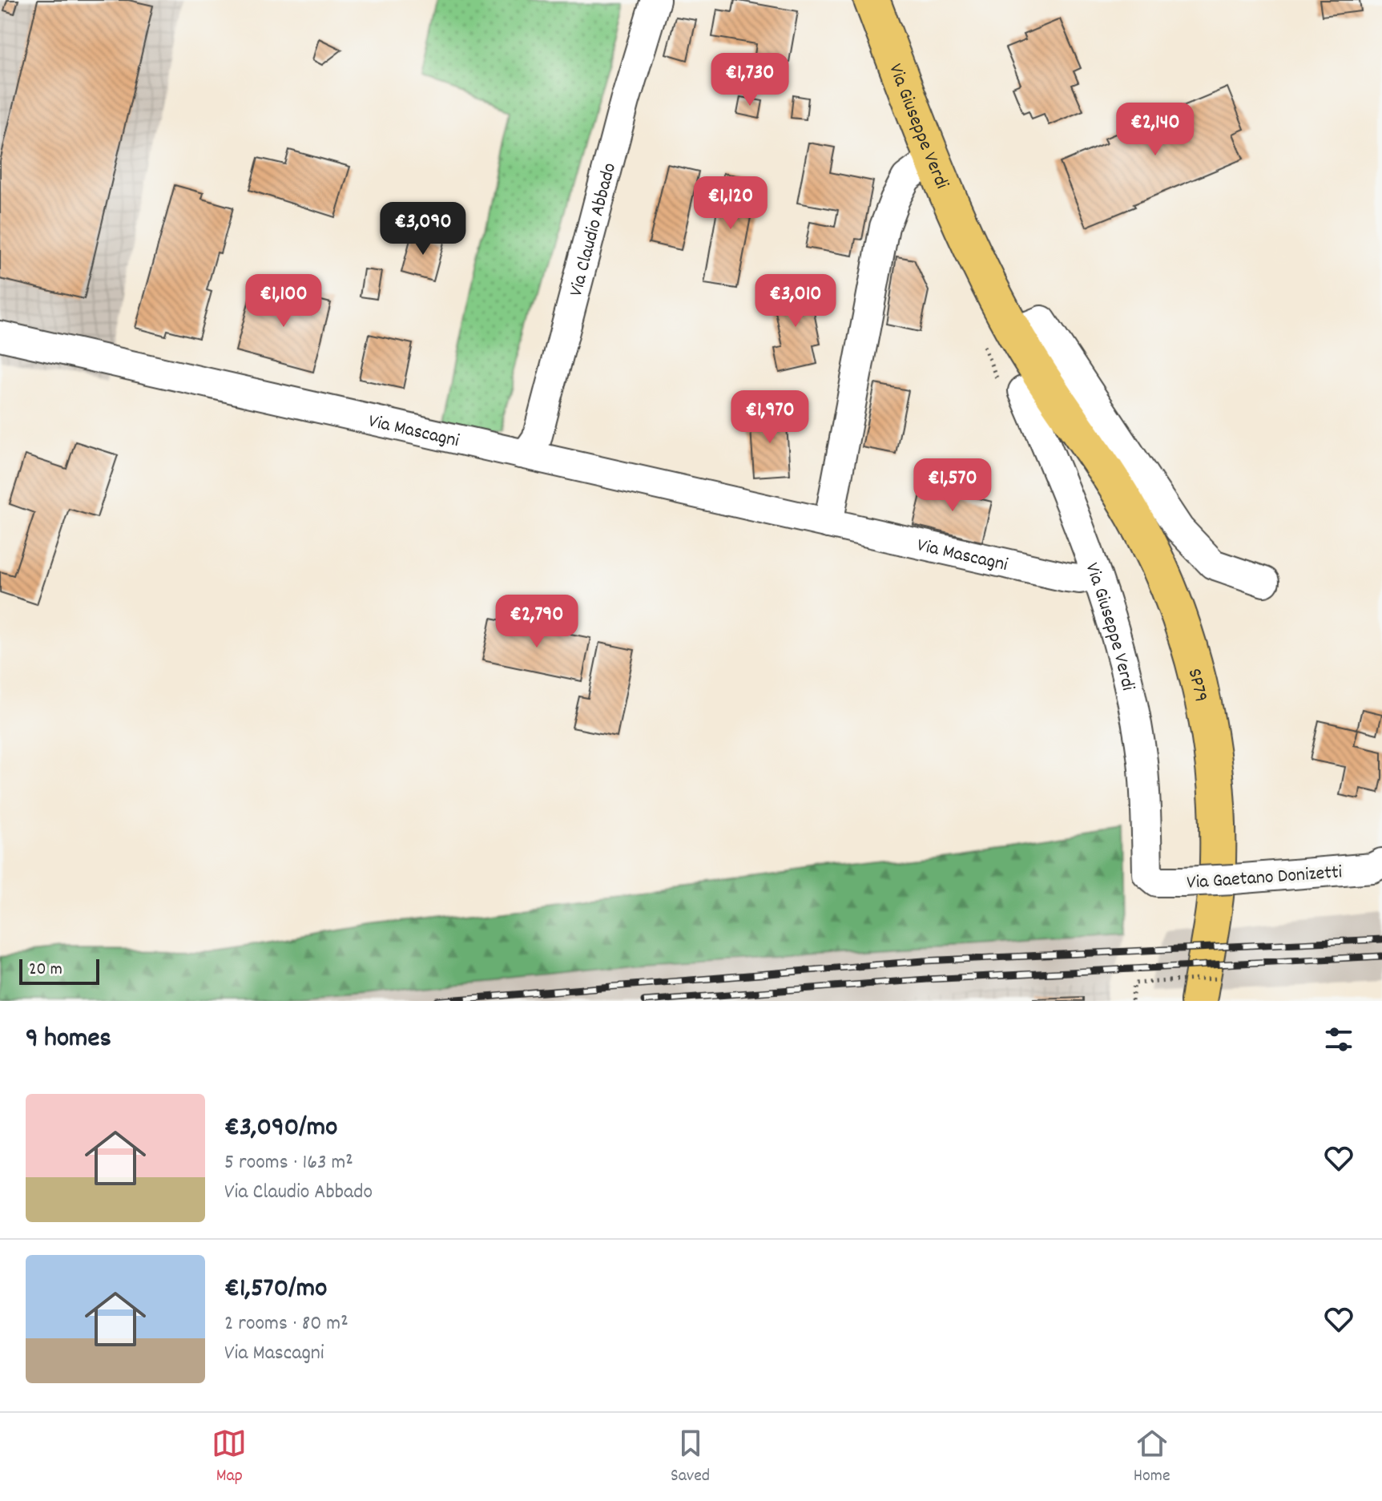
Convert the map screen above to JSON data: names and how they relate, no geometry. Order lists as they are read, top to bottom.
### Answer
{
  "streets": {
    "main road": ["Via Giuseppe Verdi", "SP79"],
    "street": ["Via Claudio Abbado", "Via Mascagni", "Via Gaetano Donizetti"]
  },
  "crossings": [
    ["Via Giuseppe Verdi", "Via Mascagni"],
    ["Via Giuseppe Verdi", "SP79"],
    ["Via Giuseppe Verdi", "Via Gaetano Donizetti"],
    ["Via Claudio Abbado", "Via Mascagni"]
  ],
  "scale_bar": "20 m",
  "page": {
    "price": [
      "€1,730",
      "€2,140",
      "€1,120",
      "€3,090",
      "€1,100",
      "€3,010",
      "€1,970",
      "€1,570",
      "€2,790"
    ],
    "scale": "20 m",
    "heading": "9 homes",
    "list": [
      {
        "name": "€3,090/mo",
        "note": "5 rooms · 163 m² · Via Claudio Abbado"
      },
      {
        "name": "€1,570/mo",
        "note": "2 rooms · 80 m² · Via Mascagni"
      }
    ],
    "tabs": ["Map", "Saved", "Home"]
  }
}
